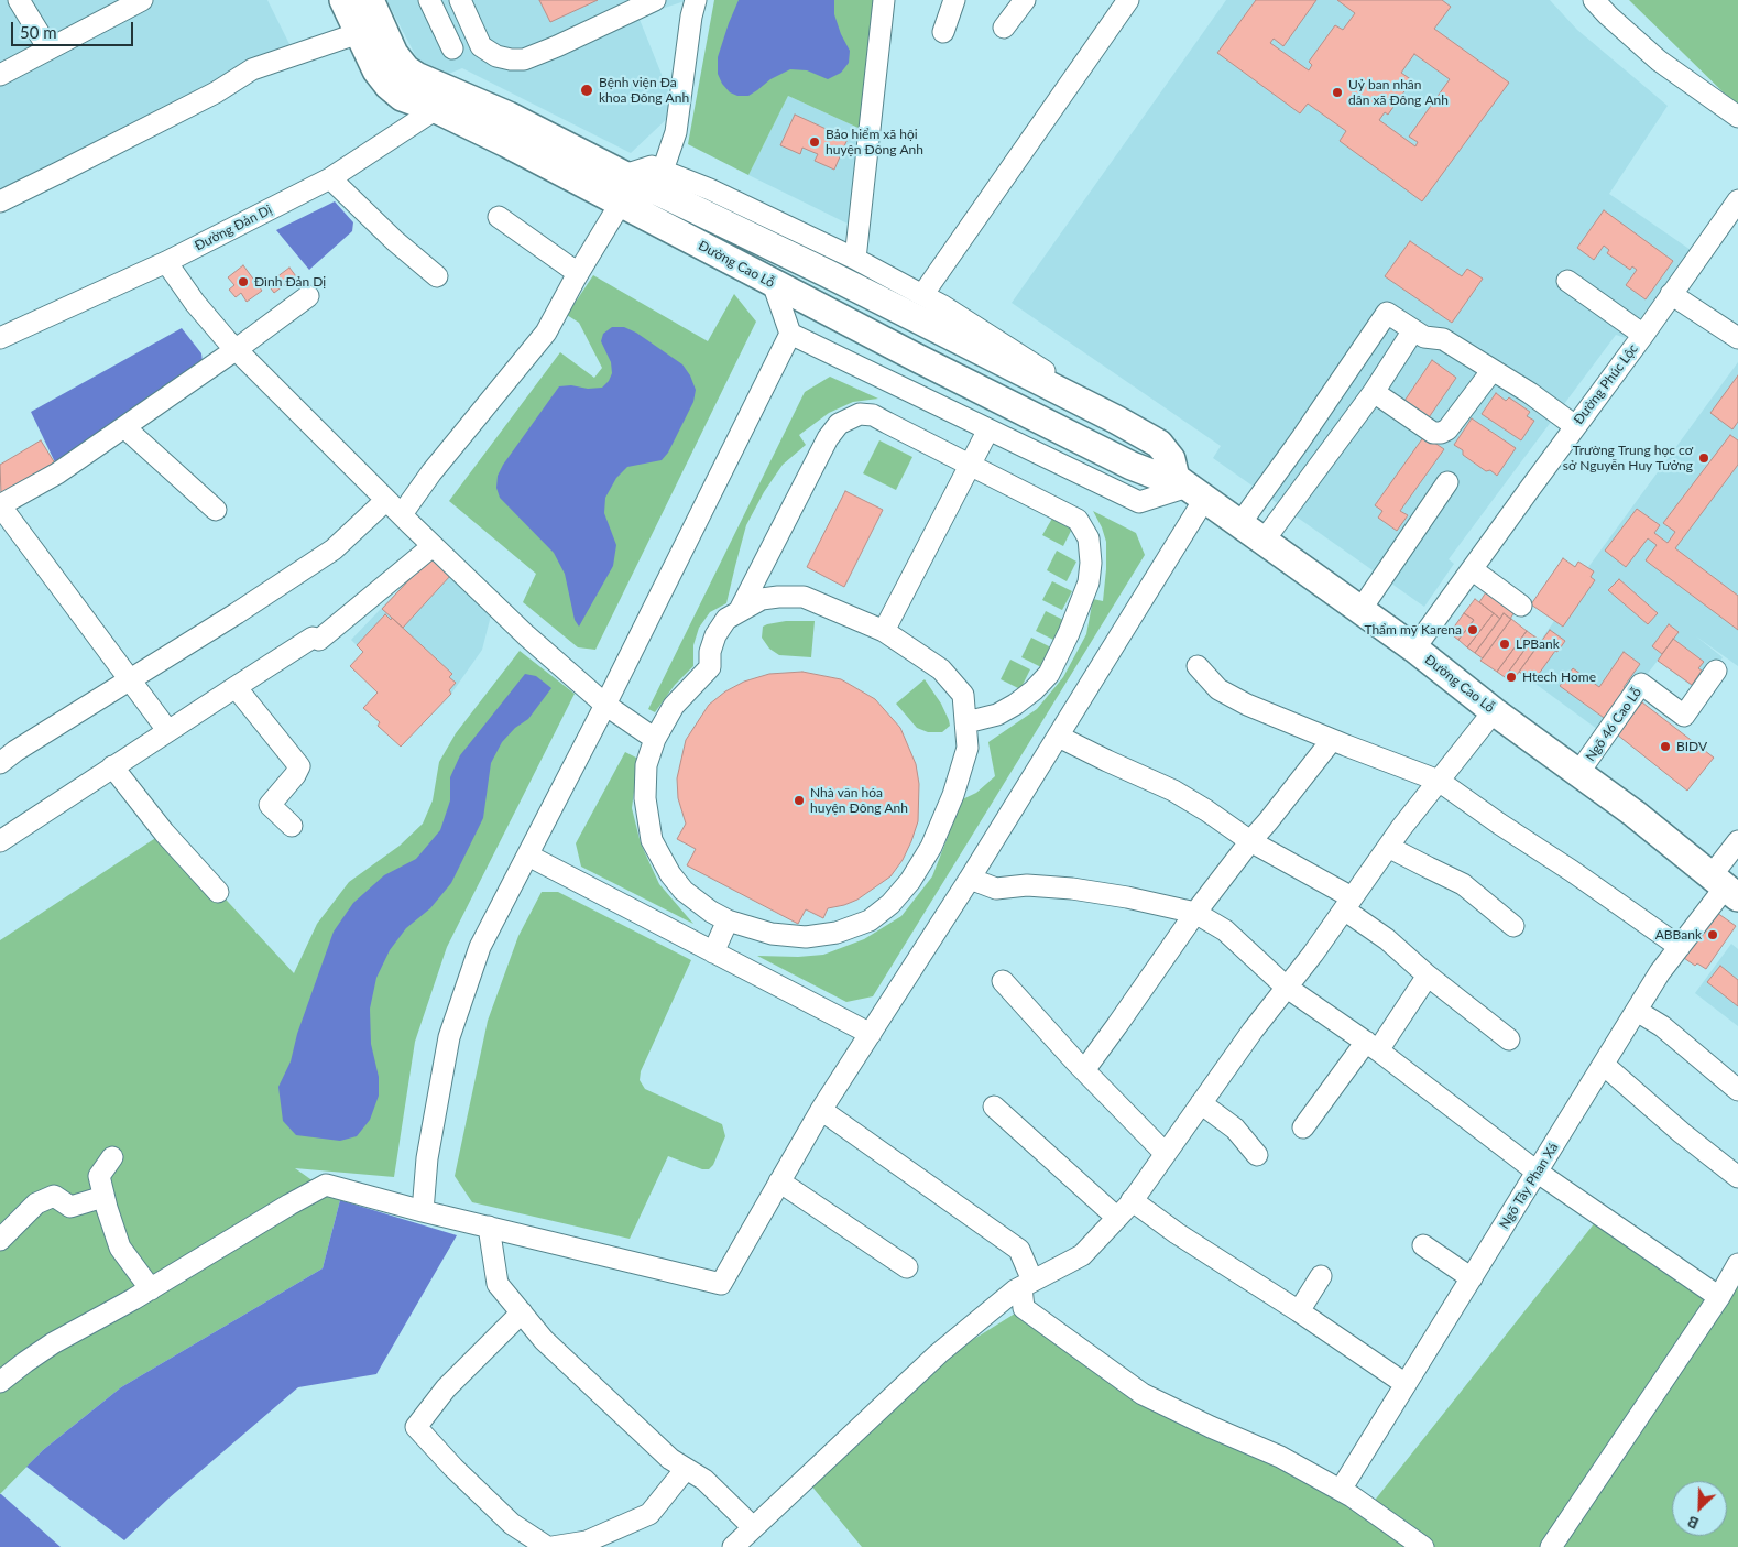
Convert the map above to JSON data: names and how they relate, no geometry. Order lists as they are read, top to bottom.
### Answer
{
  "streets": {
    "main road": ["Đường Cao Lỗ"],
    "street": [
      "Đường Đản Dị",
      "Đường Phúc Lộc",
      "Ngõ 46 Cao Lỗ",
      "Ngõ Tây Phan Xá"
    ]
  },
  "crossings": [
    ["Đường Đản Dị", "Đường Cao Lỗ"],
    ["Đường Cao Lỗ", "Đường Phúc Lộc"],
    ["Đường Cao Lỗ", "Ngõ 46 Cao Lỗ"],
    ["Đường Cao Lỗ", "Ngõ Tây Phan Xá"]
  ],
  "places": [
    "Bệnh viện Đa khoa Đông Anh",
    "Uỷ ban nhân dân xã Đông Anh",
    "Bảo hiểm xã hội huyện Đông Anh",
    "Đình Đản Dị",
    "Trường Trung học cơ sở Nguyễn Huy Tưởng",
    "Thẩm mỹ Karena",
    "LPBank",
    "Htech Home",
    "BIDV",
    "Nhà văn hóa huyện Đông Anh",
    "ABBank"
  ],
  "scale_bar": "50 m",
  "north": "bottom left"
}
